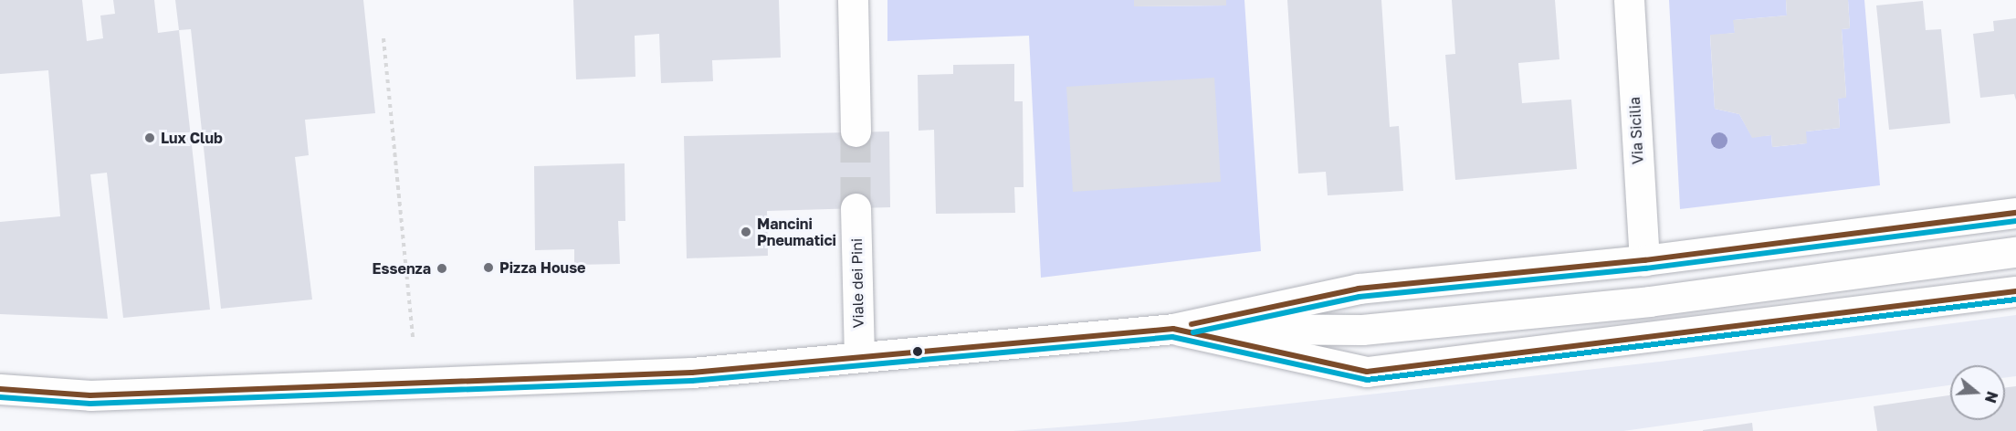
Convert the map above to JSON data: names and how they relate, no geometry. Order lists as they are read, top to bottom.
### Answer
{
  "streets": {
    "main road": ["Via Sicilia", "Viale dei Pini"]
  },
  "places": [
    "Lux Club",
    "Mancini Pneumatici",
    "Pizza House",
    "Essenza"
  ],
  "north": "right"
}
